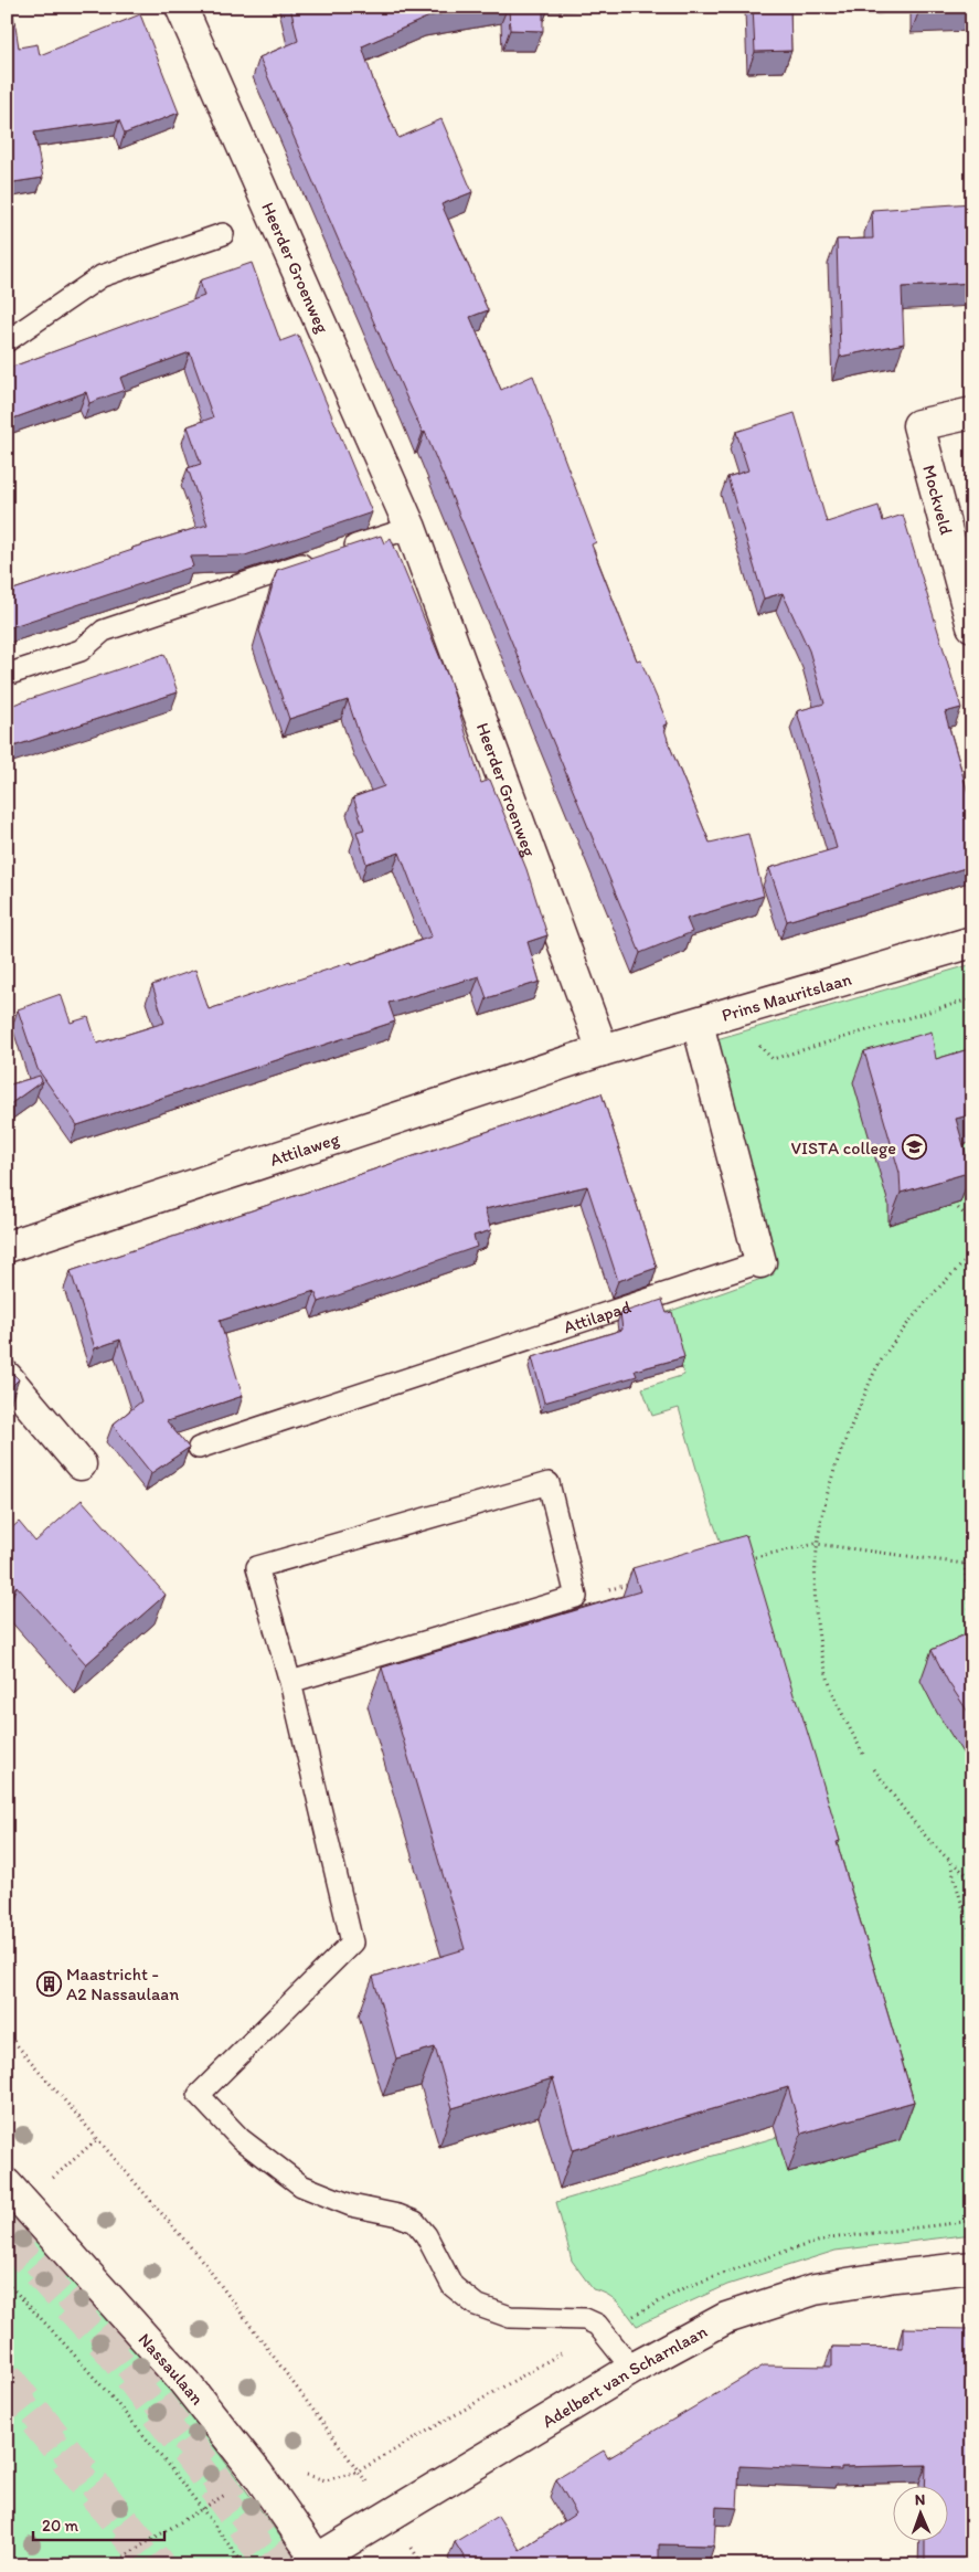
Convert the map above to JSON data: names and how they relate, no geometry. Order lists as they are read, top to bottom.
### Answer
{
  "streets": {
    "street": [
      "Heerder Groenweg",
      "Mockveld",
      "Prins Mauritslaan",
      "Attilaweg",
      "Attilapad",
      "Nassaulaan",
      "Adelbert van Scharnlaan"
    ]
  },
  "crossings": [
    ["Heerder Groenweg", "Prins Mauritslaan"],
    ["Heerder Groenweg", "Attilaweg"],
    ["Prins Mauritslaan", "Attilaweg"],
    ["Prins Mauritslaan", "Attilapad"],
    ["Nassaulaan", "Adelbert van Scharnlaan"]
  ],
  "places": {
    "school or university": ["VISTA college"],
    "building": ["Maastricht - A2 Nassaulaan"]
  },
  "scale_bar": "20 m",
  "north": "top"
}
